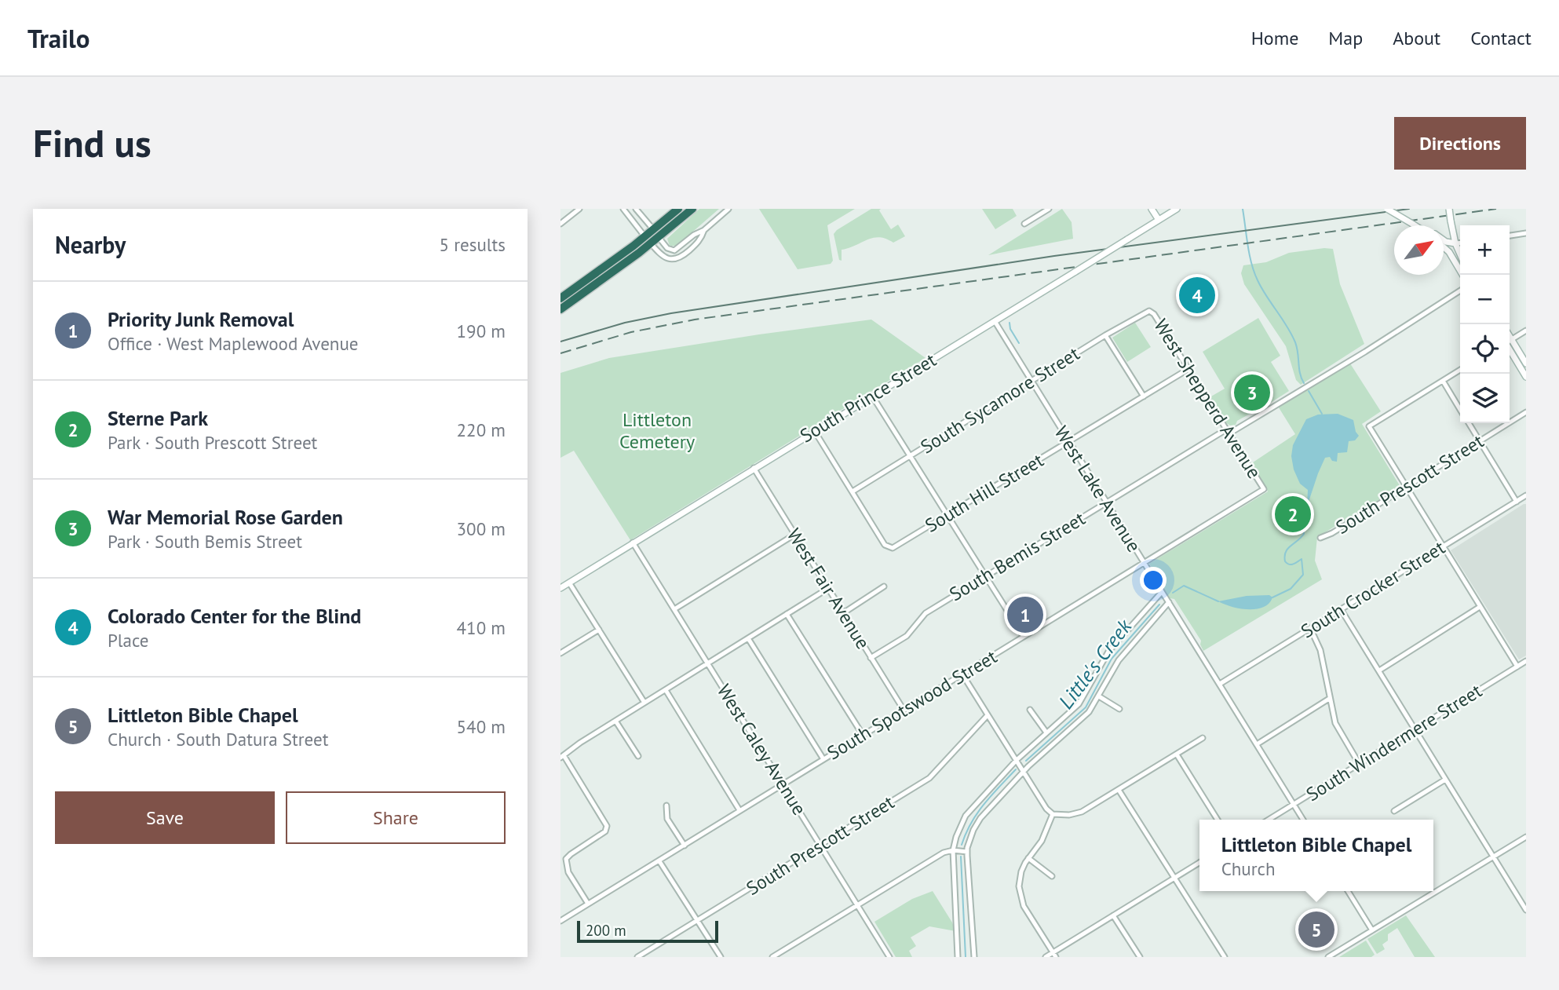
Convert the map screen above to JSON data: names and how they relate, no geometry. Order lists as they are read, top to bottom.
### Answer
{
  "streets": {
    "street": [
      "South Prince Street",
      "West Shepperd Avenue",
      "South Sycamore Street",
      "South Prescott Street",
      "West Lake Avenue",
      "South Hill Street",
      "South Bemis Street",
      "West Fair Avenue",
      "South Crocker Street",
      "South Spotswood Street",
      "South Windermere Street",
      "West Caley Avenue"
    ]
  },
  "crossings": [
    ["South Prince Street", "West Lake Avenue"],
    ["South Prince Street", "West Fair Avenue"],
    ["South Prince Street", "West Caley Avenue"],
    ["West Shepperd Avenue", "South Sycamore Street"],
    ["West Shepperd Avenue", "South Hill Street"],
    ["West Shepperd Avenue", "South Bemis Street"],
    ["West Shepperd Avenue", "South Spotswood Street"],
    ["South Sycamore Street", "West Lake Avenue"],
    ["South Sycamore Street", "South Hill Street"],
    ["South Prescott Street", "West Caley Avenue"],
    ["West Lake Avenue", "South Hill Street"],
    ["West Lake Avenue", "South Bemis Street"],
    ["West Lake Avenue", "South Crocker Street"],
    ["West Lake Avenue", "South Spotswood Street"],
    ["West Lake Avenue", "South Windermere Street"],
    ["South Bemis Street", "West Fair Avenue"],
    ["West Fair Avenue", "South Spotswood Street"],
    ["South Spotswood Street", "West Caley Avenue"]
  ],
  "water": ["Little's Creek"],
  "parks": ["Littleton Cemetery"],
  "scale_bar": "200 m",
  "north": "top right",
  "page": {
    "header": "Trailo",
    "nav": [
      "Home",
      "Map",
      "About",
      "Contact"
    ],
    "buttons": [
      "Directions",
      ["Save", "Share"]
    ],
    "title": "Find us",
    "heading": ["Nearby", "5 results"],
    "map_buttons": ["+", "−"],
    "pins": [
      "4",
      "3",
      "2",
      "1",
      "5"
    ],
    "list": [
      {
        "mark": "1",
        "name": "Priority Junk Removal",
        "note": "Office · West Maplewood Avenue",
        "value": "190 m"
      },
      {
        "mark": "2",
        "name": "Sterne Park",
        "note": "Park · South Prescott Street",
        "value": "220 m"
      },
      {
        "mark": "3",
        "name": "War Memorial Rose Garden",
        "note": "Park · South Bemis Street",
        "value": "300 m"
      },
      {
        "mark": "4",
        "name": "Colorado Center for the Blind",
        "note": "Place",
        "value": "410 m"
      },
      {
        "mark": "5",
        "name": "Littleton Bible Chapel",
        "note": "Church · South Datura Street",
        "value": "540 m"
      }
    ],
    "popup": ["Littleton Bible Chapel", "Church"],
    "scale": "200 m"
  }
}
